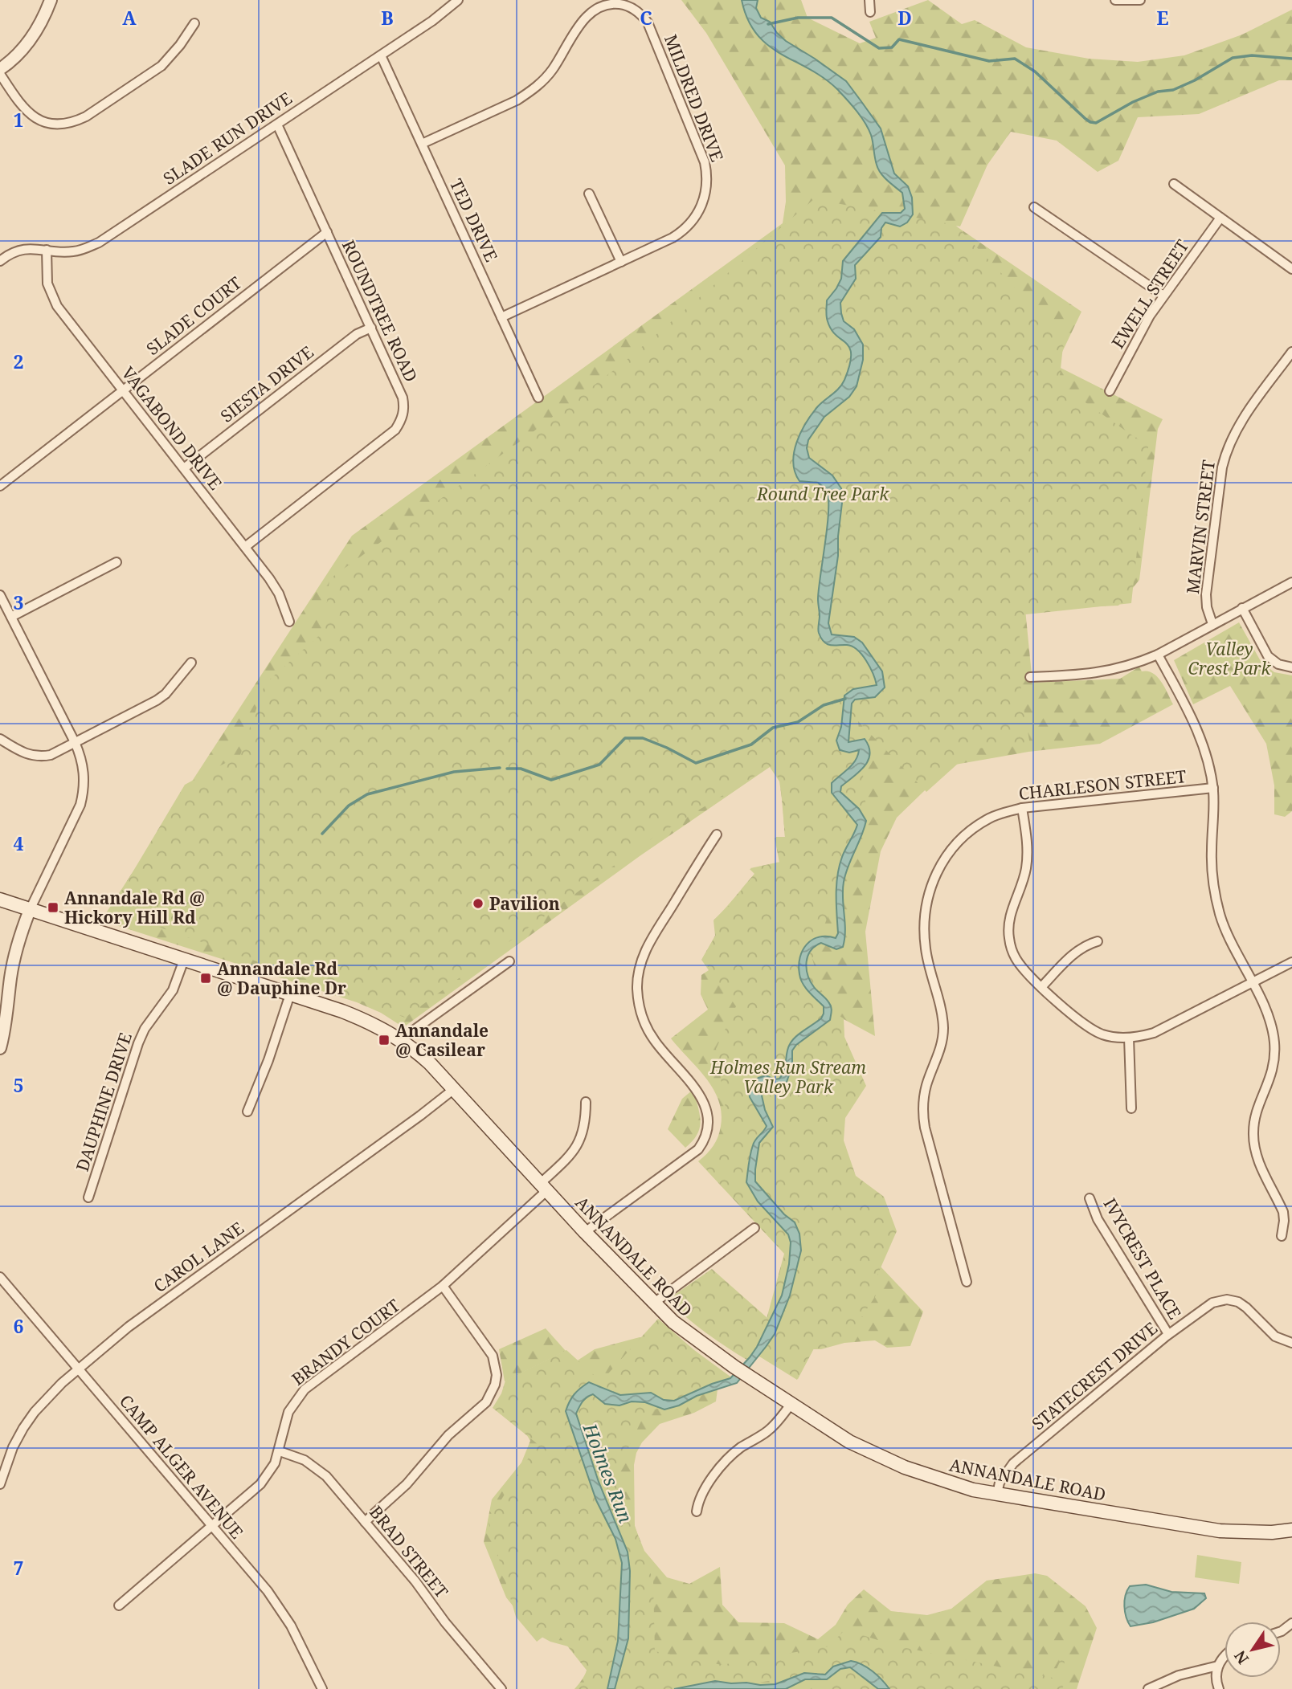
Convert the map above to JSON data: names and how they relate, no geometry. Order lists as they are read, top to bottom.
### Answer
{
  "streets": {
    "main road": ["ANNANDALE ROAD"],
    "street": [
      "MILDRED DRIVE",
      "SLADE RUN DRIVE",
      "TED DRIVE",
      "EWELL STREET",
      "ROUNDTREE ROAD",
      "SLADE COURT",
      "SIESTA DRIVE",
      "VAGABOND DRIVE",
      "MARVIN STREET",
      "CHARLESON STREET",
      "DAUPHINE DRIVE",
      "CAROL LANE",
      "IVYCREST PLACE",
      "BRANDY COURT",
      "STATECREST DRIVE",
      "CAMP ALGER AVENUE",
      "BRAD STREET"
    ]
  },
  "crossings": [
    ["MILDRED DRIVE", "TED DRIVE"],
    ["SLADE RUN DRIVE", "TED DRIVE"],
    ["SLADE RUN DRIVE", "ROUNDTREE ROAD"],
    ["SLADE RUN DRIVE", "VAGABOND DRIVE"],
    ["ROUNDTREE ROAD", "SLADE COURT"],
    ["ROUNDTREE ROAD", "SIESTA DRIVE"],
    ["ROUNDTREE ROAD", "VAGABOND DRIVE"],
    ["SLADE COURT", "VAGABOND DRIVE"],
    ["SIESTA DRIVE", "VAGABOND DRIVE"],
    ["DAUPHINE DRIVE", "ANNANDALE ROAD"],
    ["ANNANDALE ROAD", "CAROL LANE"],
    ["ANNANDALE ROAD", "BRANDY COURT"],
    ["ANNANDALE ROAD", "STATECREST DRIVE"],
    ["CAROL LANE", "CAMP ALGER AVENUE"],
    ["IVYCREST PLACE", "STATECREST DRIVE"],
    ["BRANDY COURT", "CAMP ALGER AVENUE"],
    ["BRANDY COURT", "BRAD STREET"]
  ],
  "water": ["Holmes Run"],
  "parks": ["Round Tree Park", "Valley Crest Park", "Holmes Run Stream Valley Park"],
  "places": {
    "other": ["Pavilion"],
    "transit": ["Annandale Rd @ Hickory Hill Rd", "Annandale Rd @ Dauphine Dr", "Annandale @ Casilear"]
  },
  "north": "bottom left",
  "grid": {
    "columns": [
      "A",
      "B",
      "C",
      "D",
      "E"
    ],
    "rows": [
      "1",
      "2",
      "3",
      "4",
      "5",
      "6",
      "7"
    ]
  }
}
